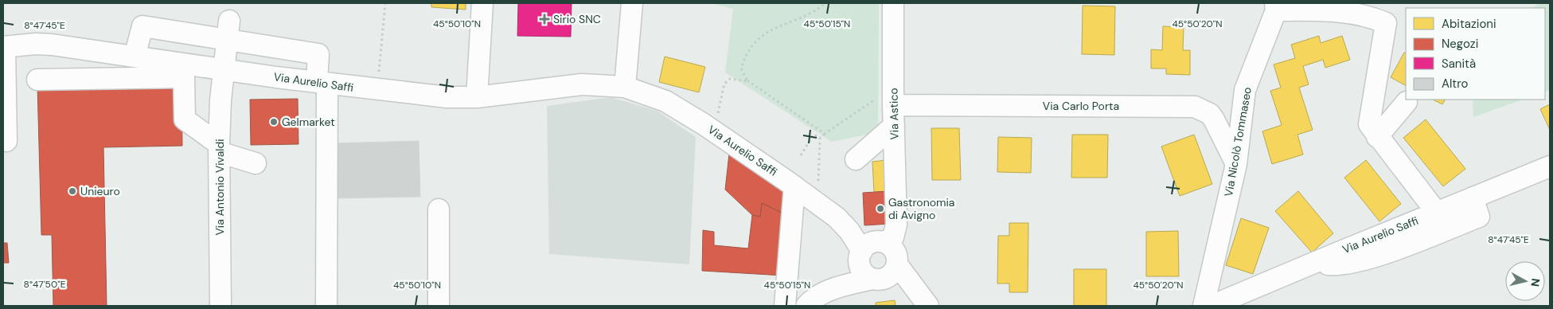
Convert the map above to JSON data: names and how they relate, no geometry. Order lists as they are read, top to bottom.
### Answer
{
  "streets": {
    "street": [
      "Via Aurelio Saffi",
      "Via Carlo Porta",
      "Via Astico",
      "Via Nicolò Tommaseo",
      "Via Antonio Vivaldi"
    ]
  },
  "crossings": [
    ["Via Aurelio Saffi", "Via Astico"],
    ["Via Aurelio Saffi", "Via Antonio Vivaldi"],
    ["Via Carlo Porta", "Via Astico"],
    ["Via Carlo Porta", "Via Nicolò Tommaseo"]
  ],
  "places": {
    "health": ["Sirio SNC"],
    "other": ["Gelmarket", "Unieuro", "Gastronomia di Avigno"]
  },
  "legend": [
    "Abitazioni",
    "Negozi",
    "Sanità",
    "Altro"
  ],
  "north": "right",
  "coordinates": [
    "45°50'10\"N",
    "45°50'15\"N",
    "45°50'20\"N",
    "8°47'45\"E",
    "8°47'50\"E"
  ]
}
